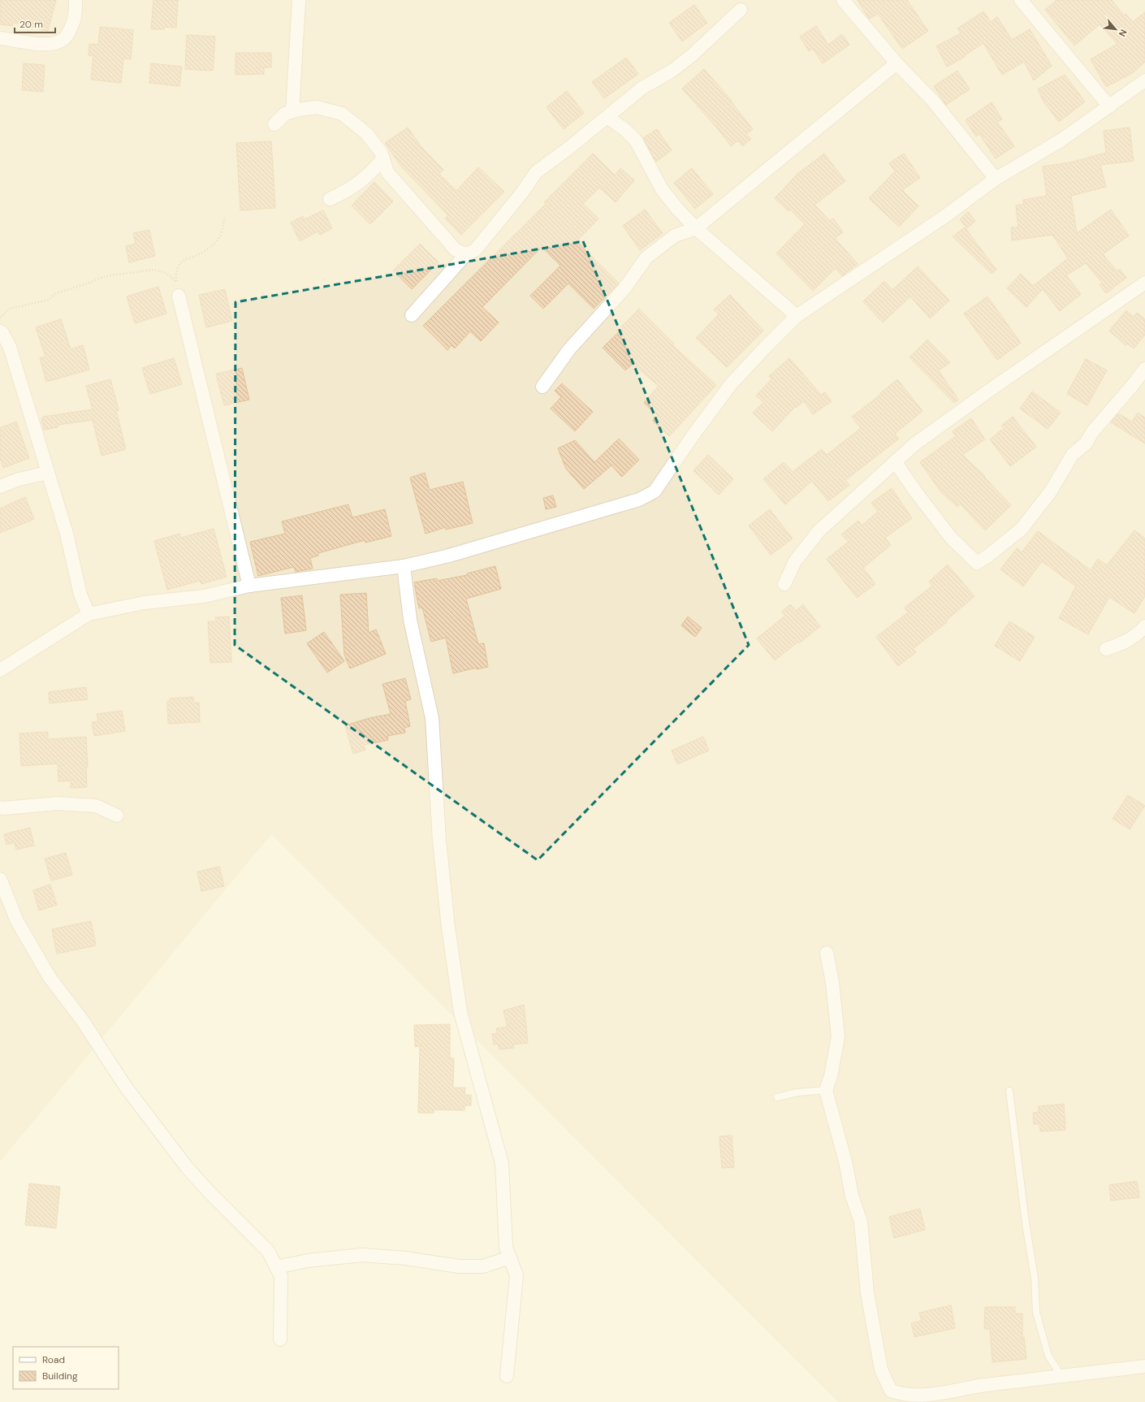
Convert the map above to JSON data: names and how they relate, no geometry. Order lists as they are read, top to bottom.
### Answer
{
  "legend": ["Road", "Building"],
  "scale_bar": "20 m",
  "north": "bottom right"
}
